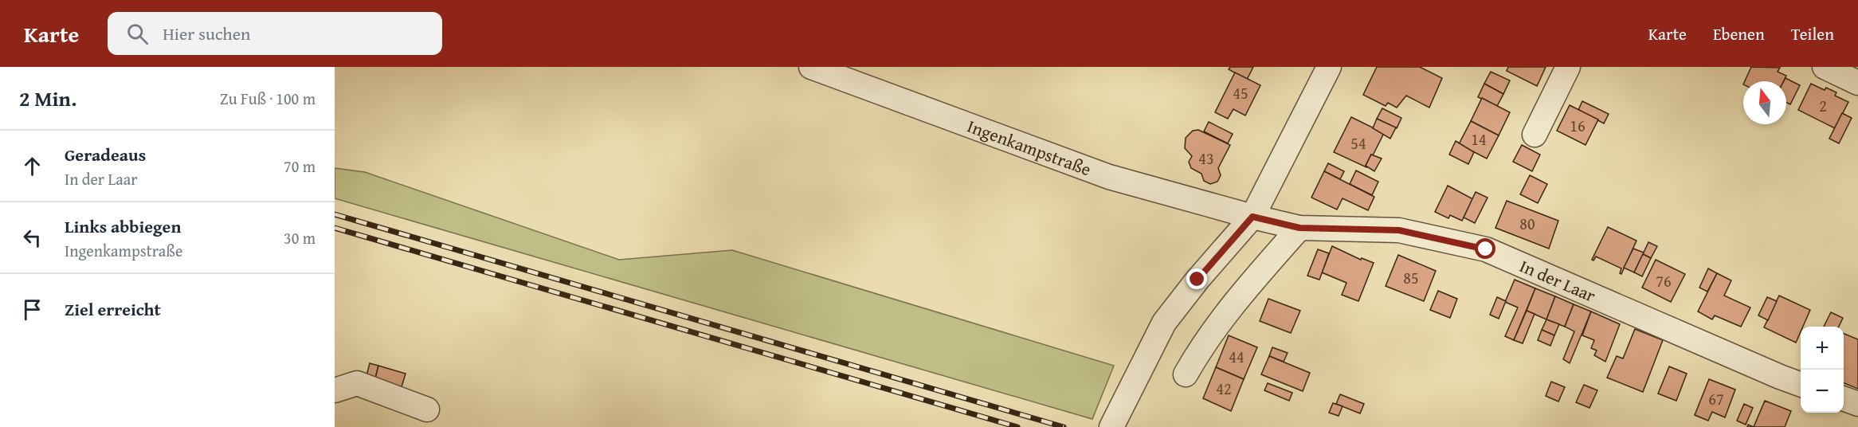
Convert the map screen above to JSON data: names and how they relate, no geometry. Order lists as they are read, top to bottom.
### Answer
{
  "streets": {
    "street": ["Ingenkampstraße", "In der Laar"]
  },
  "crossings": [
    ["Ingenkampstraße", "In der Laar"]
  ],
  "house_numbers": [
    "45",
    "2",
    "16",
    "14",
    "54",
    "43",
    "80",
    "85",
    "76",
    "44",
    "42",
    "67"
  ],
  "north": "top",
  "page": {
    "header": "Karte",
    "search": "Hier suchen",
    "nav": ["Karte", "Ebenen", "Teilen"],
    "heading": ["2 Min.", "Zu Fuß · 100 m"],
    "list": [
      ["Geradeaus", "In der Laar", "70 m"],
      ["Links abbiegen", "Ingenkampstraße", "30 m"],
      "Ziel erreicht"
    ],
    "map_buttons": ["+", "−"]
  }
}
